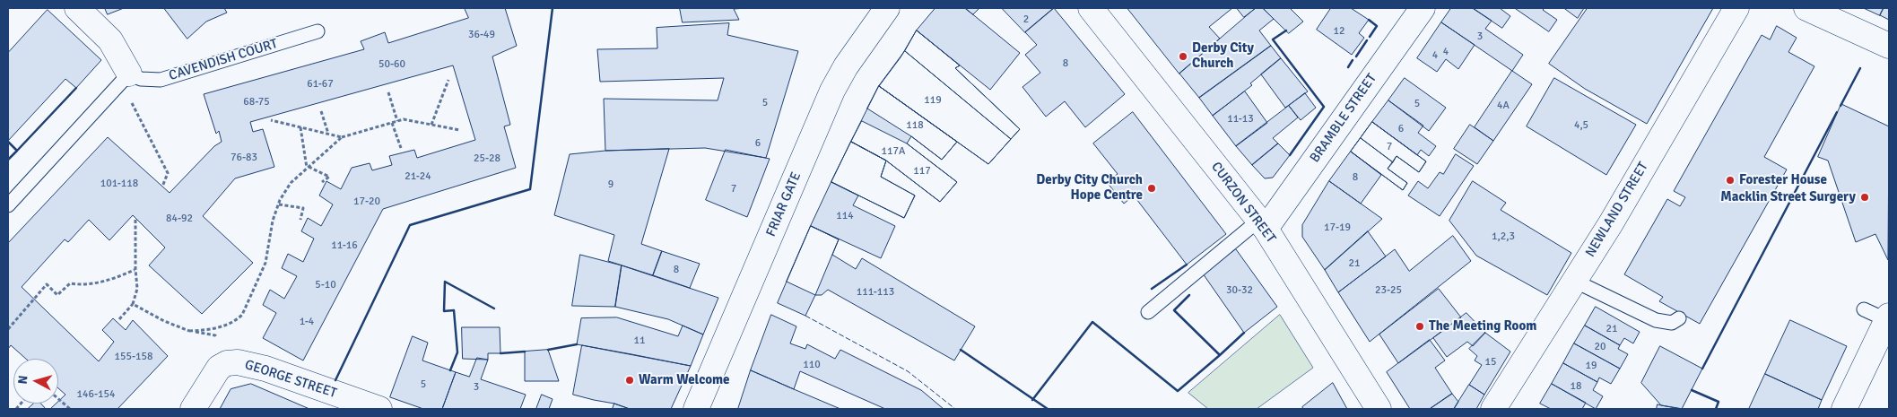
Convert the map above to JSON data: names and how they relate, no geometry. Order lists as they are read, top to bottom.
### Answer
{
  "streets": {
    "street": [
      "BRAMBLE STREET",
      "CURZON STREET",
      "FRIAR GATE",
      "NEWLAND STREET",
      "GEORGE STREET"
    ],
    "lane": ["CAVENDISH COURT"]
  },
  "crossings": [
    ["BRAMBLE STREET", "CURZON STREET"]
  ],
  "places": [
    "Derby City Church",
    "Forester House",
    "Derby City Church Hope Centre",
    "Macklin Street Surgery",
    "The Meeting Room",
    "Warm Welcome"
  ],
  "house_numbers": [
    "2",
    "12",
    "36-49",
    "3",
    "4",
    "4",
    "8",
    "50-60",
    "61-67",
    "119",
    "68-75",
    "5",
    "5",
    "4A",
    "11-13",
    "118",
    "4,5",
    "6",
    "6",
    "7",
    "117A",
    "76-83",
    "25-28",
    "117",
    "21-24",
    "8",
    "101-118",
    "9",
    "7",
    "17-20",
    "114",
    "84-92",
    "17-19",
    "1,2,3",
    "11-16",
    "21",
    "8",
    "5-10",
    "30-32",
    "23-25",
    "111-113",
    "1-4",
    "21",
    "11",
    "20",
    "155-158",
    "15",
    "110",
    "19",
    "5",
    "18",
    "3",
    "146-154"
  ],
  "north": "left"
}
